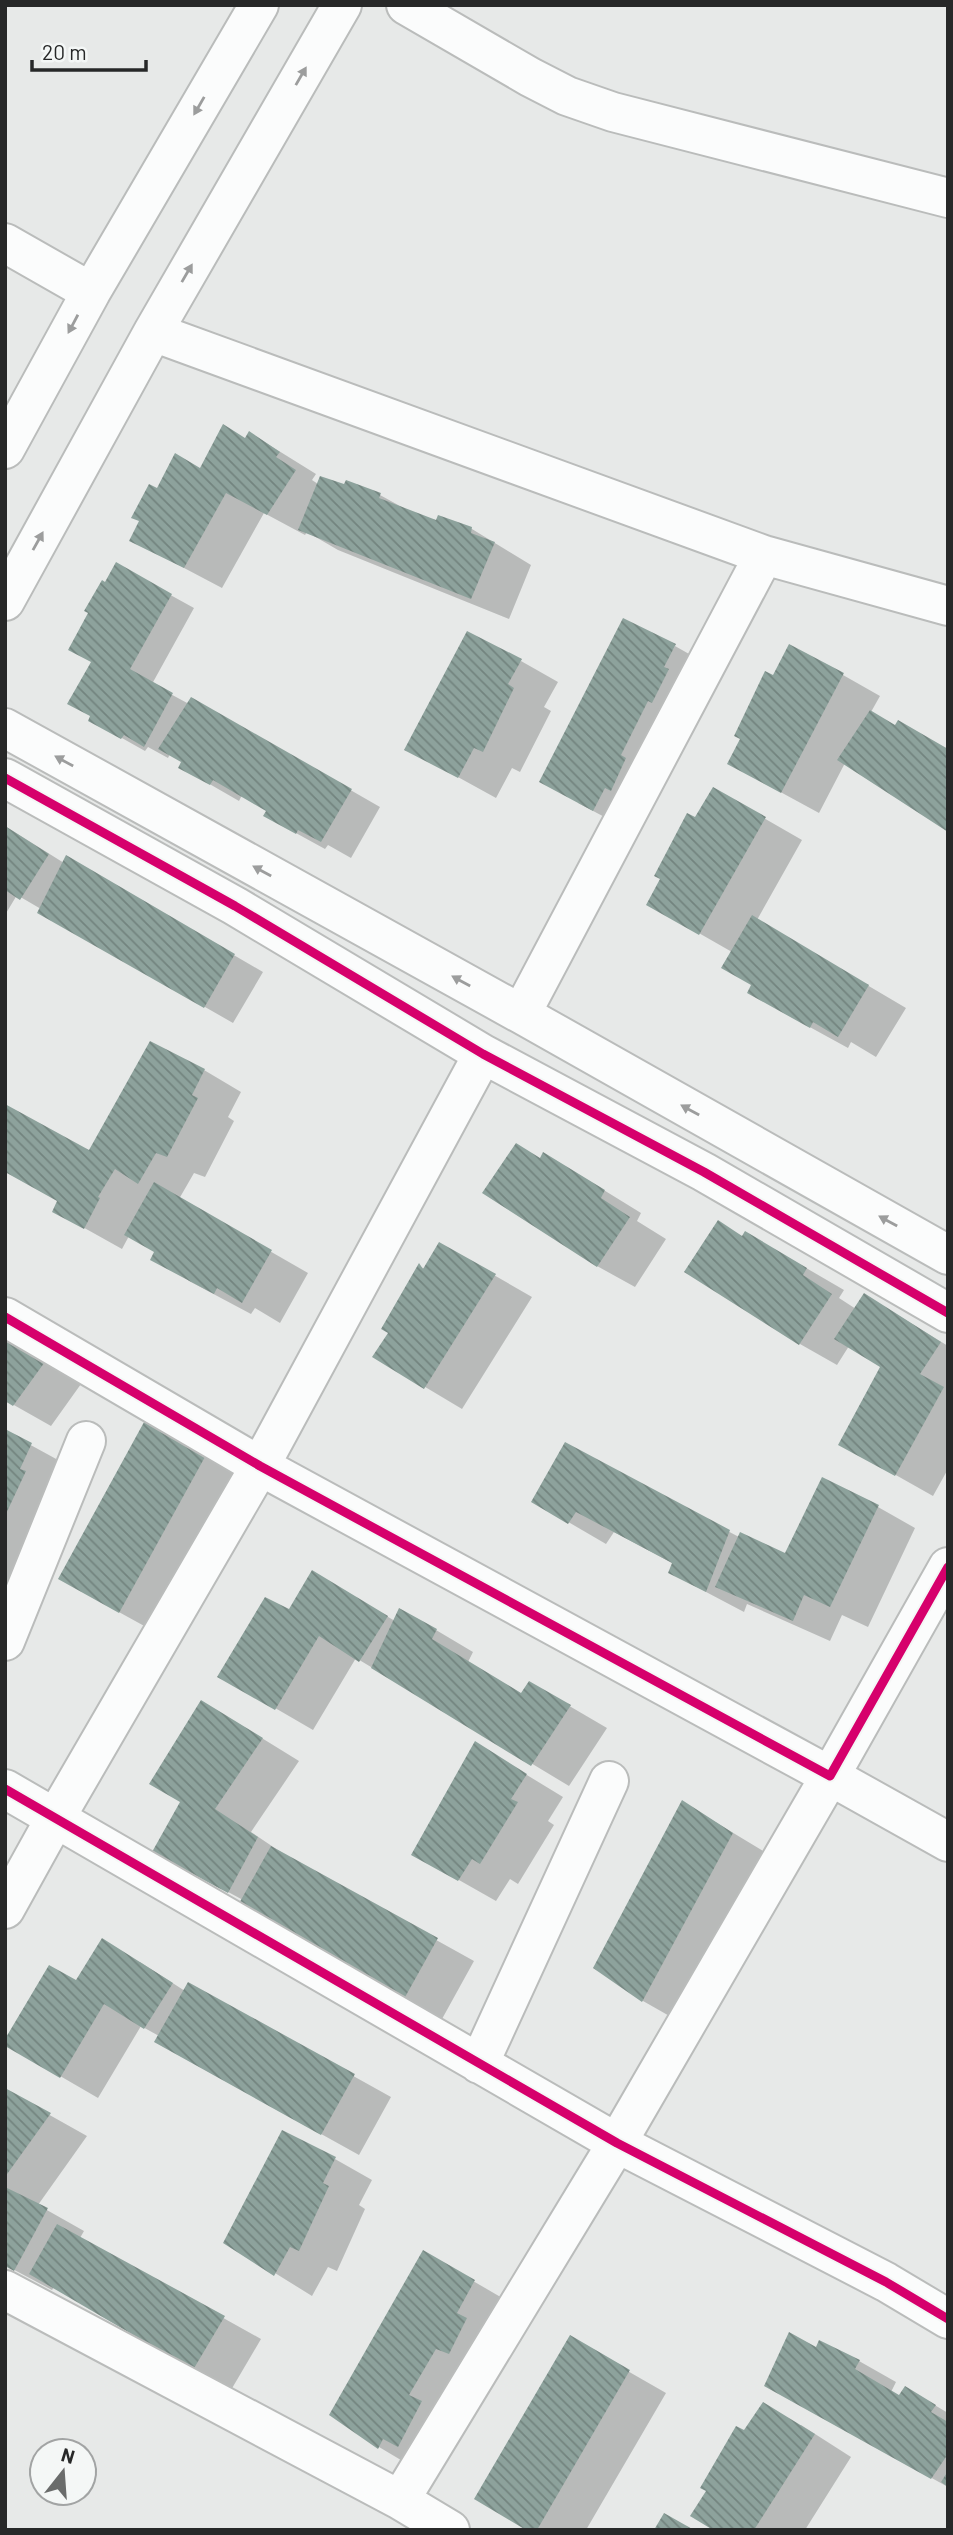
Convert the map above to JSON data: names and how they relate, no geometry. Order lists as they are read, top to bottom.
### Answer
{
  "scale_bar": "20 m",
  "north": "top"
}
